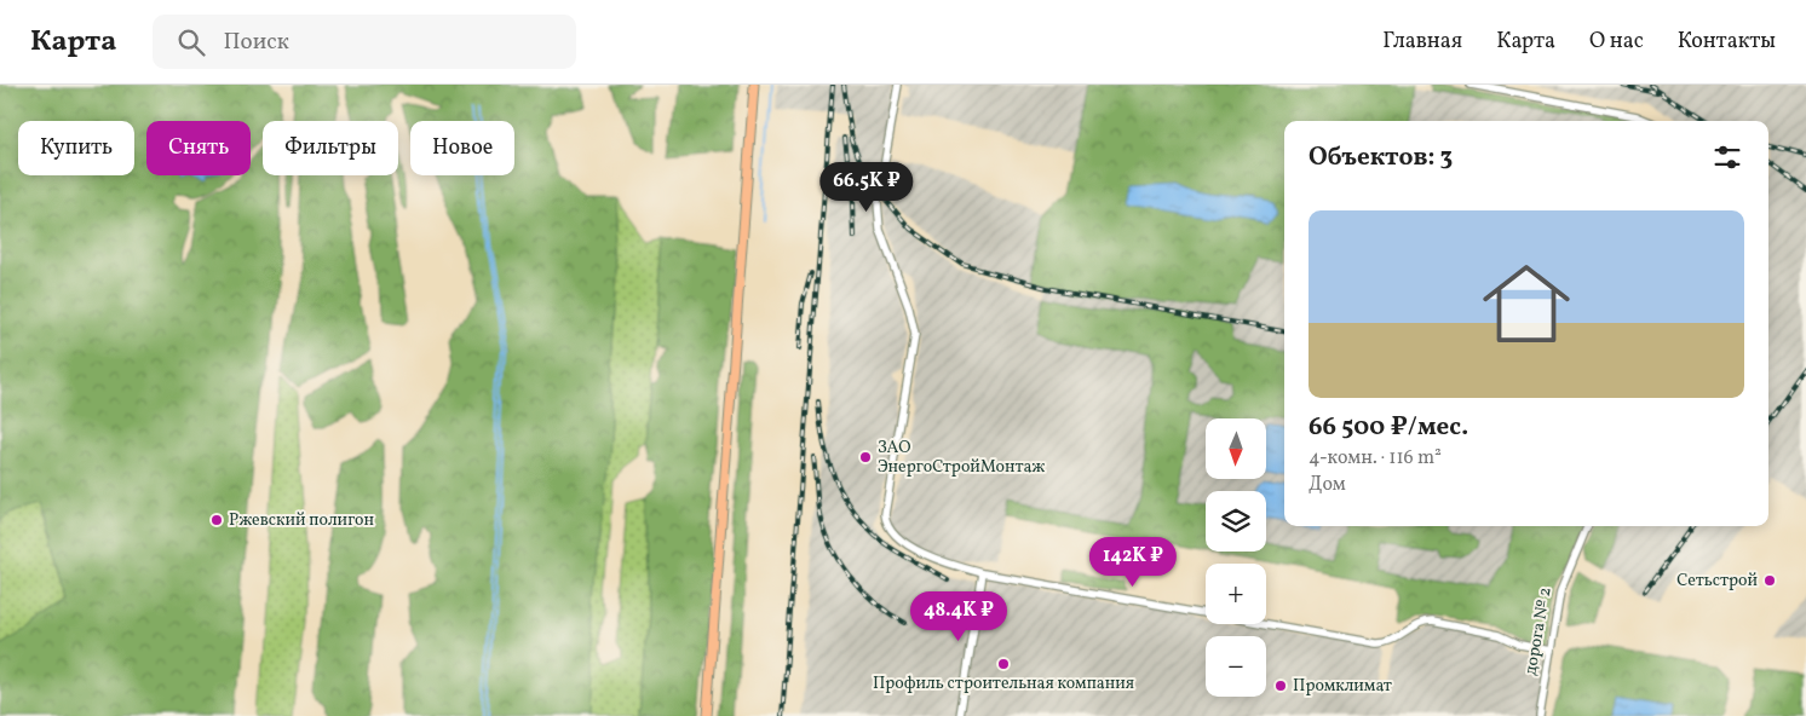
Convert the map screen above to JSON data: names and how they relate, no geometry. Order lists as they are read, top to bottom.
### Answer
{
  "streets": {
    "street": ["дорога № 2"]
  },
  "places": [
    "ЗАО ЭнергоСтройМонтаж",
    "Ржевский полигон",
    "Сетьстрой",
    "Профиль строительная компания",
    "Промклимат"
  ],
  "north": "bottom",
  "page": {
    "header": "Карта",
    "search": "Поиск",
    "nav": [
      "Главная",
      "Карта",
      "О нас",
      "Контакты"
    ],
    "chip": [
      "Купить",
      "Снять",
      "Фильтры",
      "Новое"
    ],
    "heading": "Объектов: 3",
    "price": ["66.5K ₽", "142K ₽", "48.4K ₽"],
    "list": [
      {
        "name": "66 500 ₽/мес.",
        "note": "4-комн. · 116 m² · Дом"
      }
    ],
    "map_buttons": ["+", "−"]
  }
}
